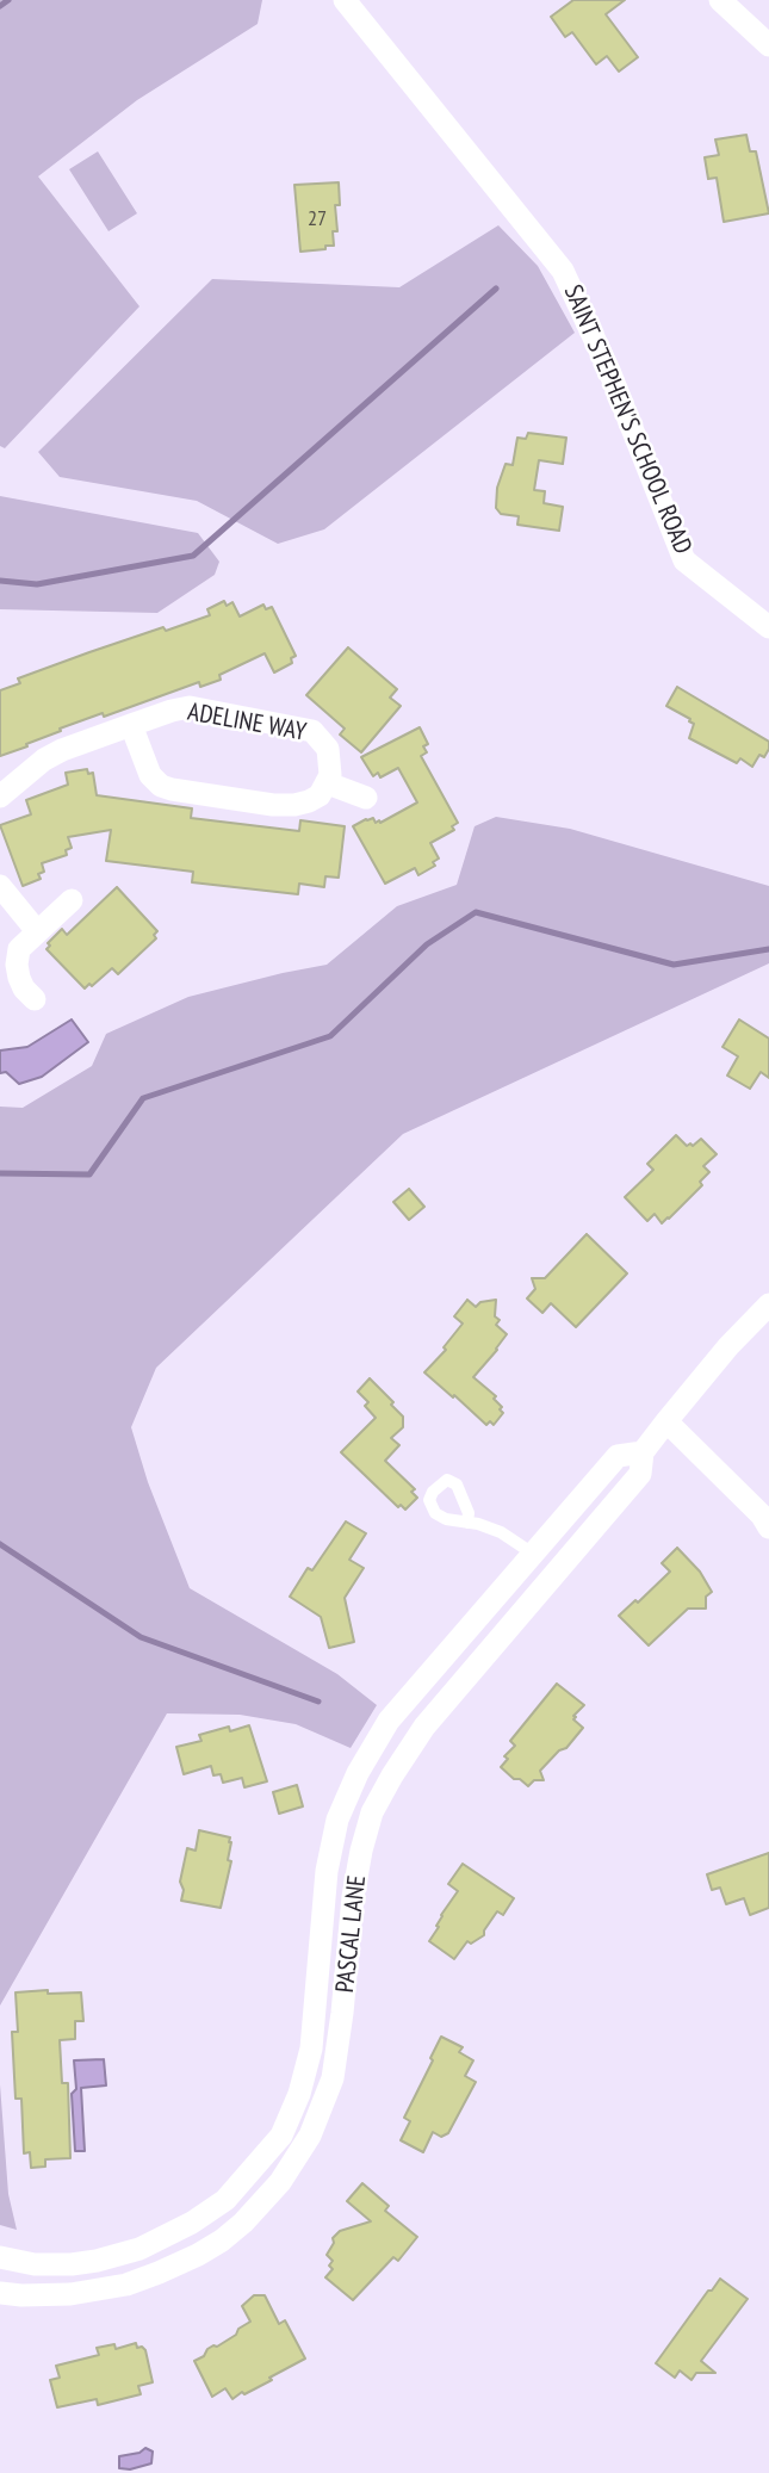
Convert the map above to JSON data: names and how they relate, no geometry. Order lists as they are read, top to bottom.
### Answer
{
  "streets": {
    "street": ["SAINT STEPHEN'S SCHOOL ROAD", "ADELINE WAY", "PASCAL LANE"]
  },
  "house_numbers": ["27"]
}
